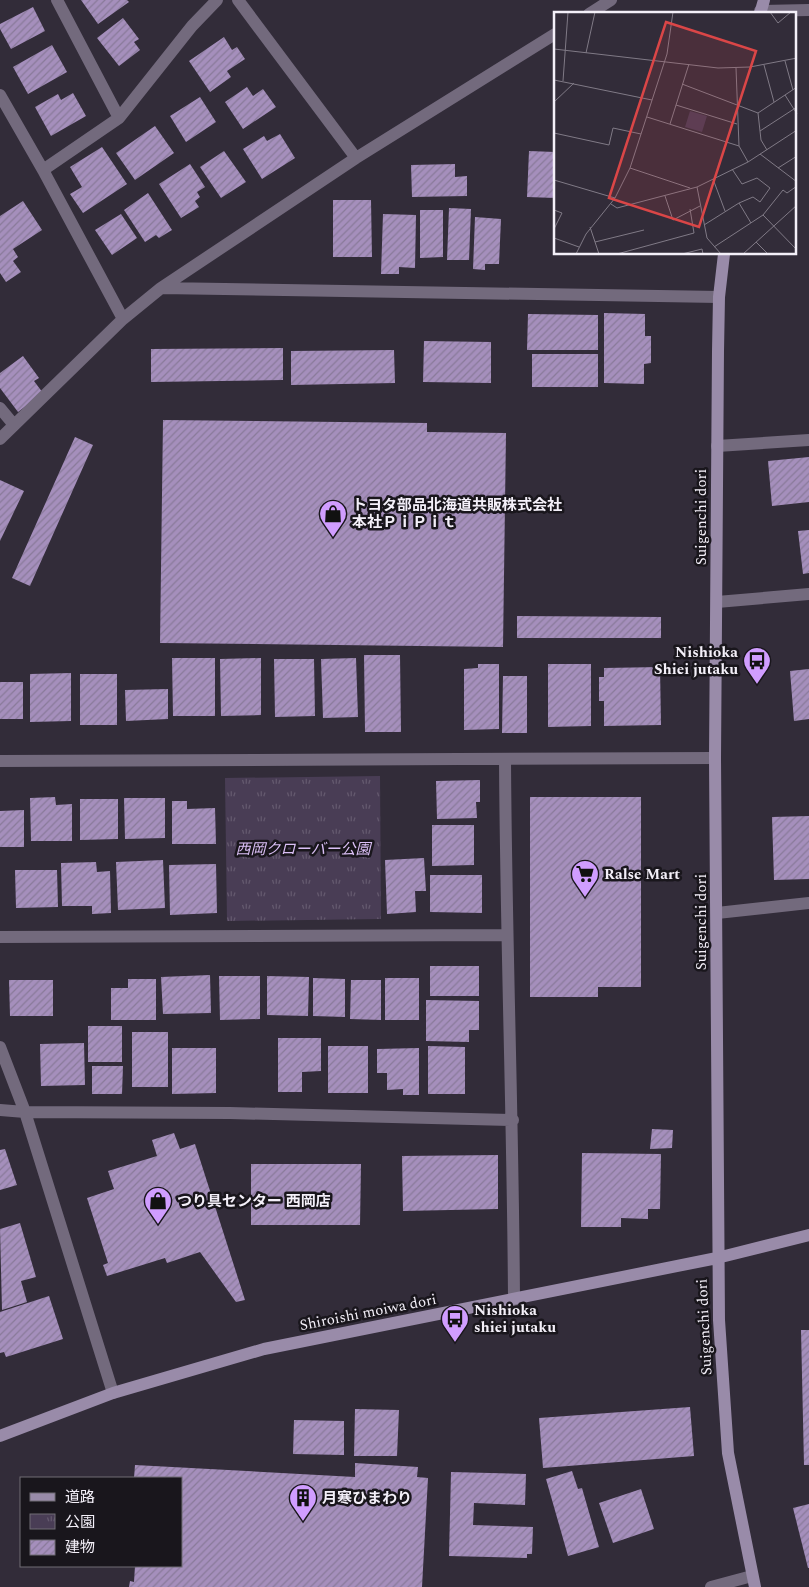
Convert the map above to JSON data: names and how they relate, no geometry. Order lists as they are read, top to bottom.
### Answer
{
  "streets": {
    "street": ["Suigenchi dori", "Shiroishi moiwa dori"]
  },
  "crossings": [
    ["Suigenchi dori", "Shiroishi moiwa dori"]
  ],
  "parks": ["西岡クローバー公園"],
  "places": {
    "shop": ["トヨタ部品北海道共販株式会社 本社ＰｉＰｉｔ", "つり具センター 西岡店"],
    "bus stop": ["Nishioka Shiei jutaku", "Nishioka shiei jutaku"],
    "supermarket": ["Ralse Mart"],
    "building": ["月寒ひまわり"]
  },
  "legend": ["道路", "公園", "建物"]
}
